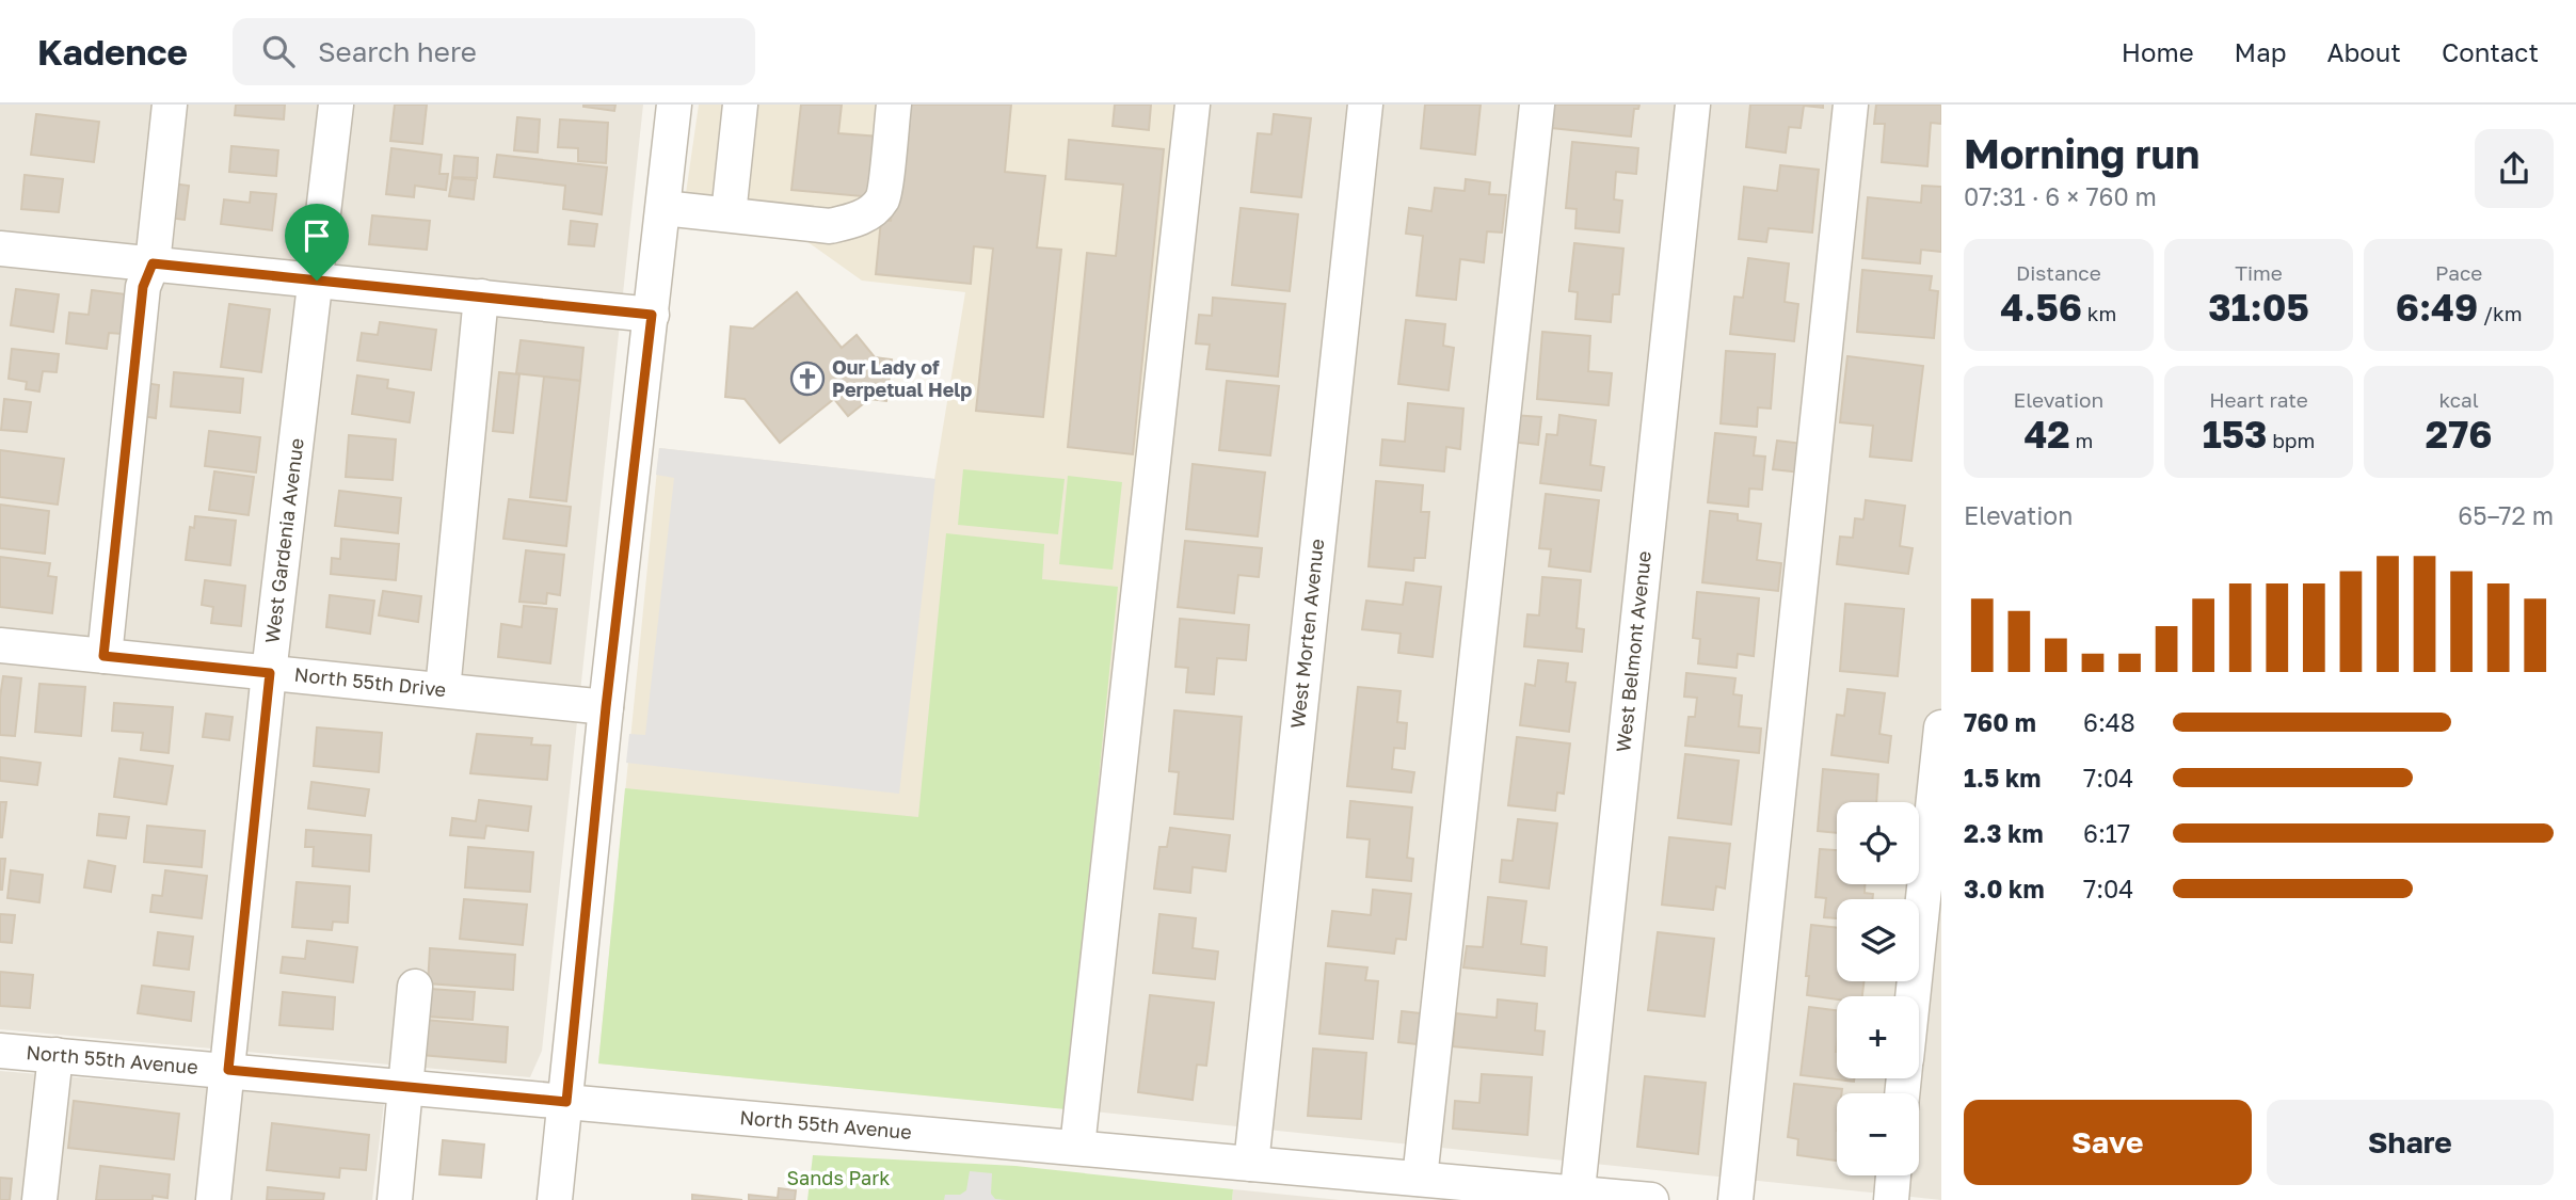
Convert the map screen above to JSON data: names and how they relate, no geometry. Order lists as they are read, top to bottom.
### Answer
{
  "streets": {
    "street": [
      "West Gardenia Avenue",
      "West Morten Avenue",
      "West Belmont Avenue",
      "North 55th Drive",
      "North 55th Avenue"
    ]
  },
  "crossings": [
    ["West Gardenia Avenue", "North 55th Drive"],
    ["West Gardenia Avenue", "North 55th Avenue"],
    ["West Morten Avenue", "North 55th Avenue"],
    ["West Belmont Avenue", "North 55th Avenue"]
  ],
  "parks": ["Sands Park"],
  "places": {
    "church": ["Our Lady of Perpetual Help"]
  },
  "page": {
    "header": "Kadence",
    "search": "Search here",
    "nav": [
      "Home",
      "Map",
      "About",
      "Contact"
    ],
    "heading": ["Morning run", "07:31 · 6 × 760 m"],
    "stats": [
      ["Distance", "4.56 km"],
      ["Time", "31:05"],
      ["Pace", "6:49 /km"],
      ["Elevation", "42 m"],
      ["Heart rate", "153 bpm"],
      ["kcal", "276"]
    ],
    "chart": ["Elevation", "65–72 m"],
    "list": [
      {
        "name": "760 m",
        "note": "6:48"
      },
      {
        "name": "1.5 km",
        "note": "7:04"
      },
      {
        "name": "2.3 km",
        "note": "6:17"
      },
      {
        "name": "3.0 km",
        "note": "7:04"
      }
    ],
    "map_buttons": ["+", "−"],
    "buttons": ["Save", "Share"]
  }
}
